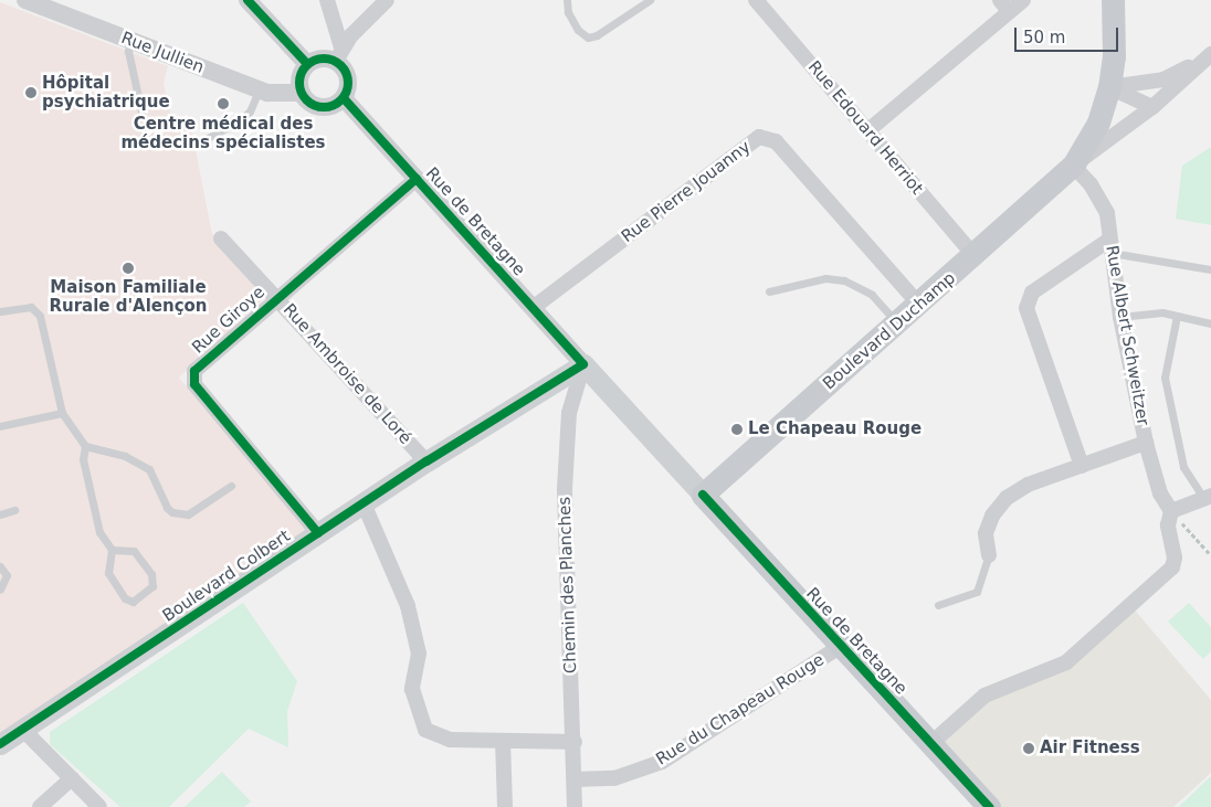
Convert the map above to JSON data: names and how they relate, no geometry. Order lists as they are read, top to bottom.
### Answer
{
  "streets": {
    "main road": ["Rue de Bretagne", "Boulevard Duchamp", "Boulevard Colbert"],
    "street": [
      "Rue Jullien",
      "Rue Edouard Herriot",
      "Rue Pierre Jouanny",
      "Rue Giroye",
      "Rue Albert Schweitzer",
      "Rue Ambroise de Loré",
      "Chemin des Planches",
      "Rue du Chapeau Rouge"
    ]
  },
  "crossings": [
    ["Rue Jullien", "Rue de Bretagne"],
    ["Rue Edouard Herriot", "Boulevard Duchamp"],
    ["Rue Pierre Jouanny", "Rue de Bretagne"],
    ["Rue Pierre Jouanny", "Boulevard Duchamp"],
    ["Rue de Bretagne", "Rue Giroye"],
    ["Rue de Bretagne", "Boulevard Duchamp"],
    ["Rue de Bretagne", "Boulevard Colbert"],
    ["Rue de Bretagne", "Chemin des Planches"],
    ["Rue de Bretagne", "Rue du Chapeau Rouge"],
    ["Rue Giroye", "Rue Ambroise de Loré"],
    ["Rue Giroye", "Boulevard Colbert"],
    ["Boulevard Duchamp", "Rue Albert Schweitzer"],
    ["Rue Ambroise de Loré", "Boulevard Colbert"],
    ["Boulevard Colbert", "Chemin des Planches"],
    ["Chemin des Planches", "Rue du Chapeau Rouge"]
  ],
  "places": [
    "Hôpital psychiatrique",
    "Centre médical des médecins spécialistes",
    "Maison Familiale Rurale d'Alençon",
    "Le Chapeau Rouge",
    "Air Fitness"
  ],
  "scale_bar": "50 m"
}
